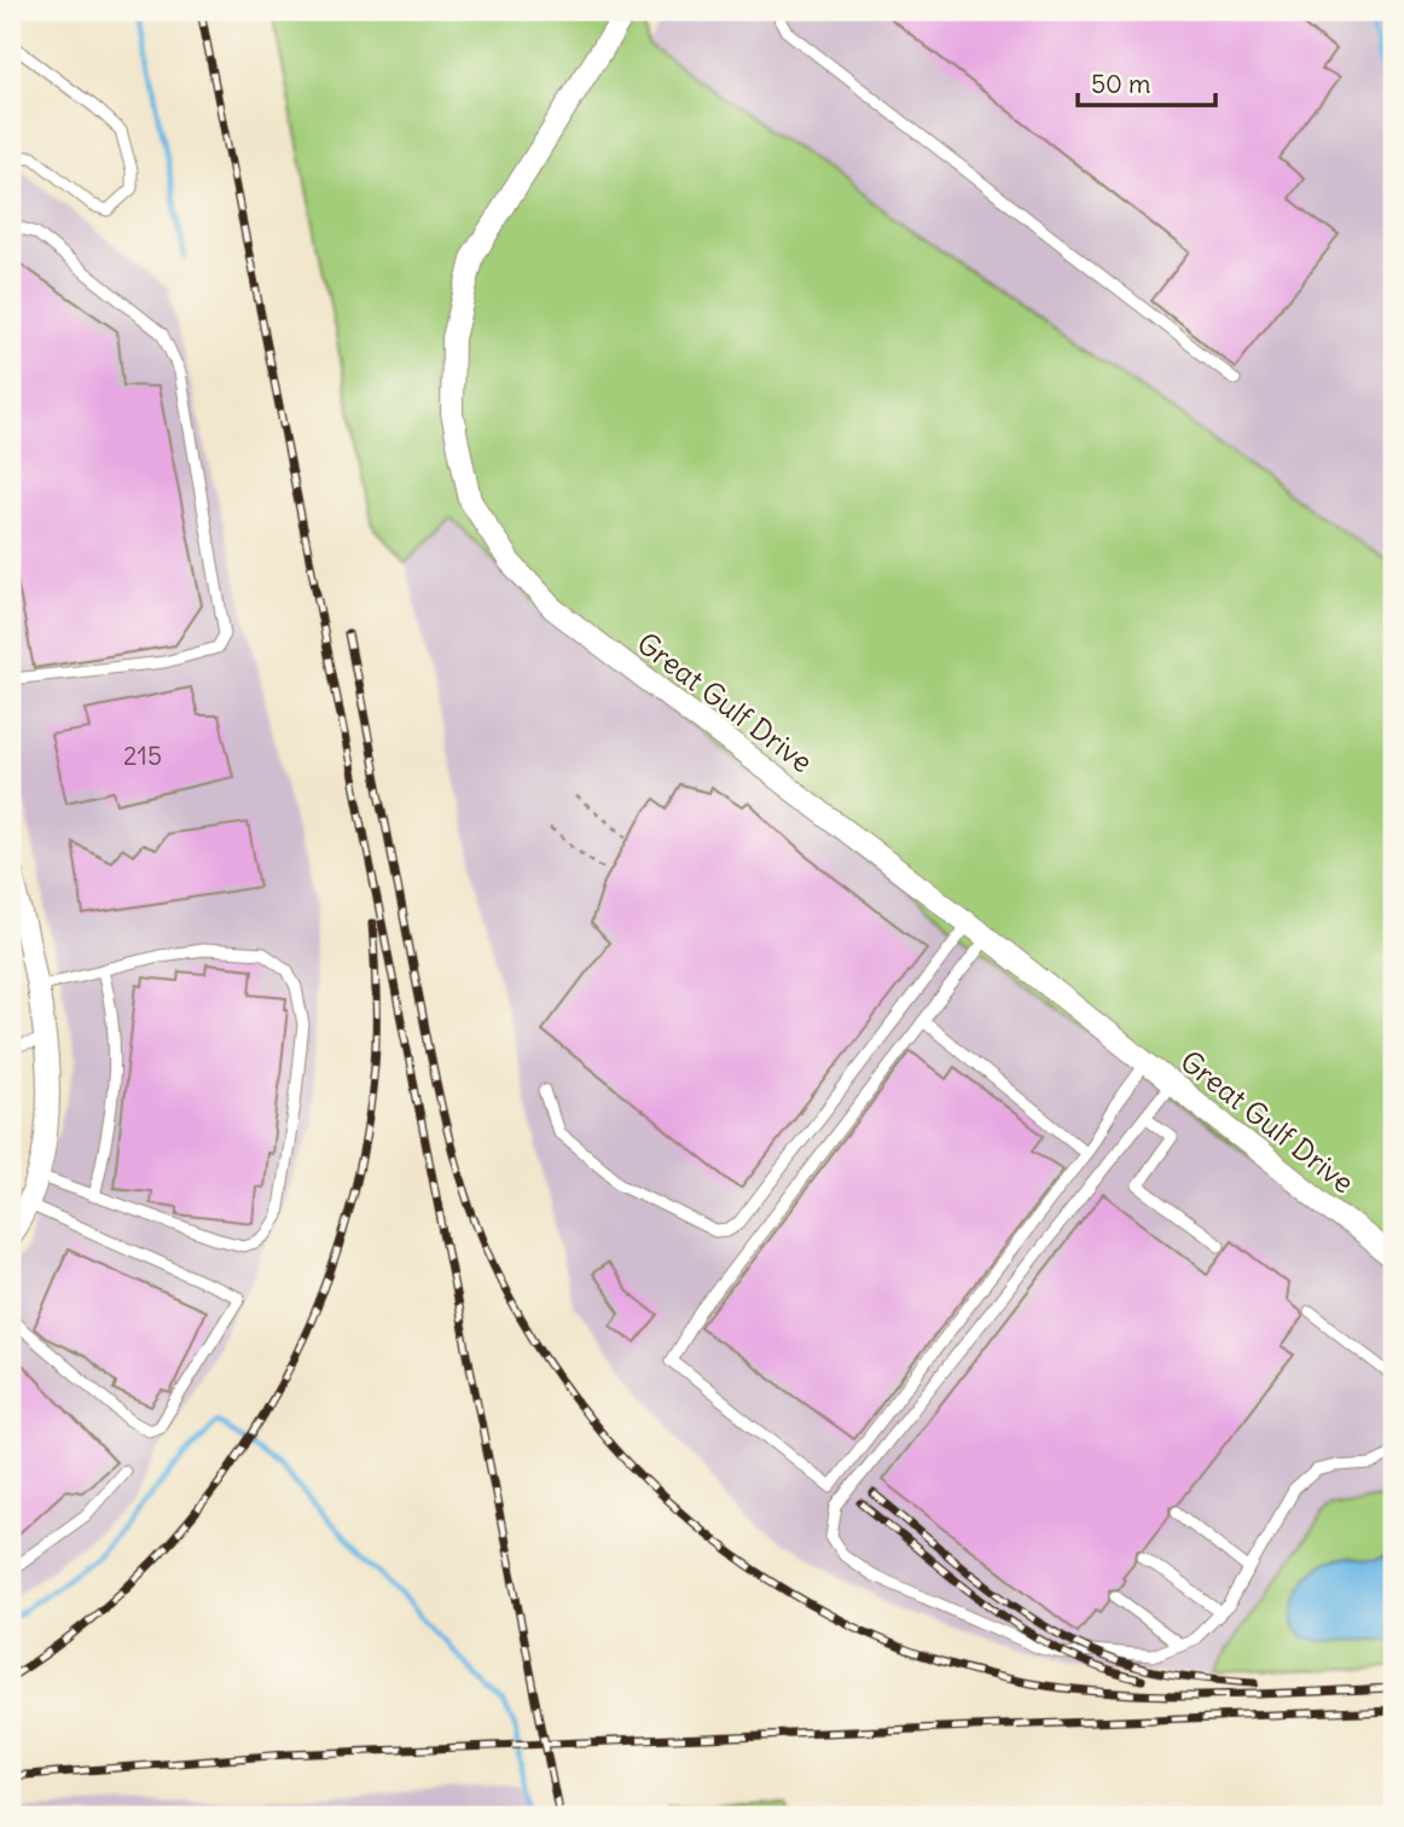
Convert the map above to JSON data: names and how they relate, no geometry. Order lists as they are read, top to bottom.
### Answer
{
  "streets": {
    "street": ["Great Gulf Drive"]
  },
  "house_numbers": ["215"],
  "scale_bar": "50 m"
}
